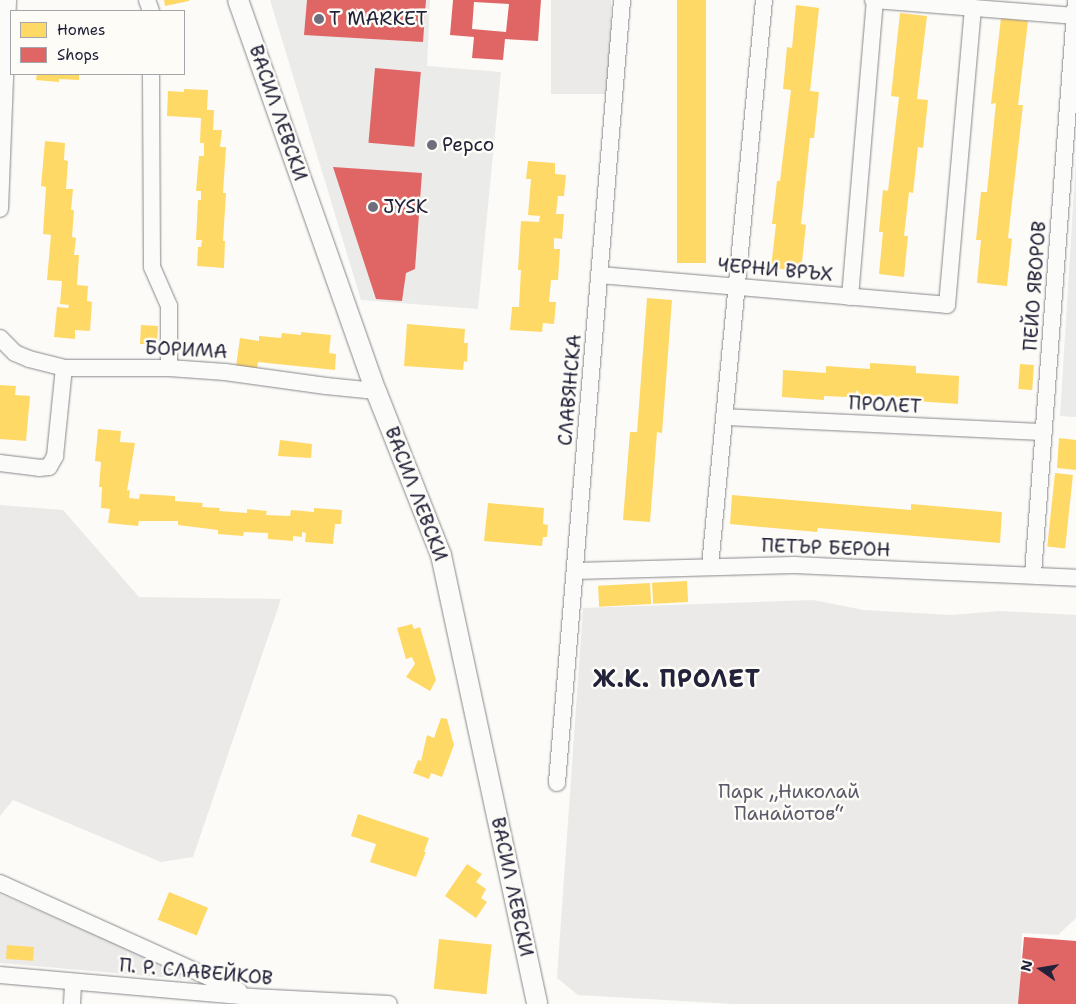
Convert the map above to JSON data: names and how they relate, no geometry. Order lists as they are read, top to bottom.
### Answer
{
  "streets": {
    "street": [
      "ВАСИЛ ЛЕВСКИ",
      "ЧЕРНИ ВРЪХ",
      "ПЕЙО ЯВОРОВ",
      "БОРИМА",
      "СЛАВЯНСКА",
      "ПРОЛЕТ",
      "ПЕТЪР БЕРОН",
      "П. Р. СЛАВЕЙКОВ"
    ]
  },
  "crossings": [
    ["ВАСИЛ ЛЕВСКИ", "БОРИМА"],
    ["ЧЕРНИ ВРЪХ", "СЛАВЯНСКА"],
    ["ПЕЙО ЯВОРОВ", "ПРОЛЕТ"],
    ["ПЕЙО ЯВОРОВ", "ПЕТЪР БЕРОН"],
    ["СЛАВЯНСКА", "ПЕТЪР БЕРОН"]
  ],
  "districts": ["Ж.К. ПРОЛЕТ"],
  "parks": ["Парк „Николай Панайотов“"],
  "places": ["T MARKET", "Pepco", "JYSK"],
  "legend": ["Homes", "Shops"],
  "north": "left"
}
